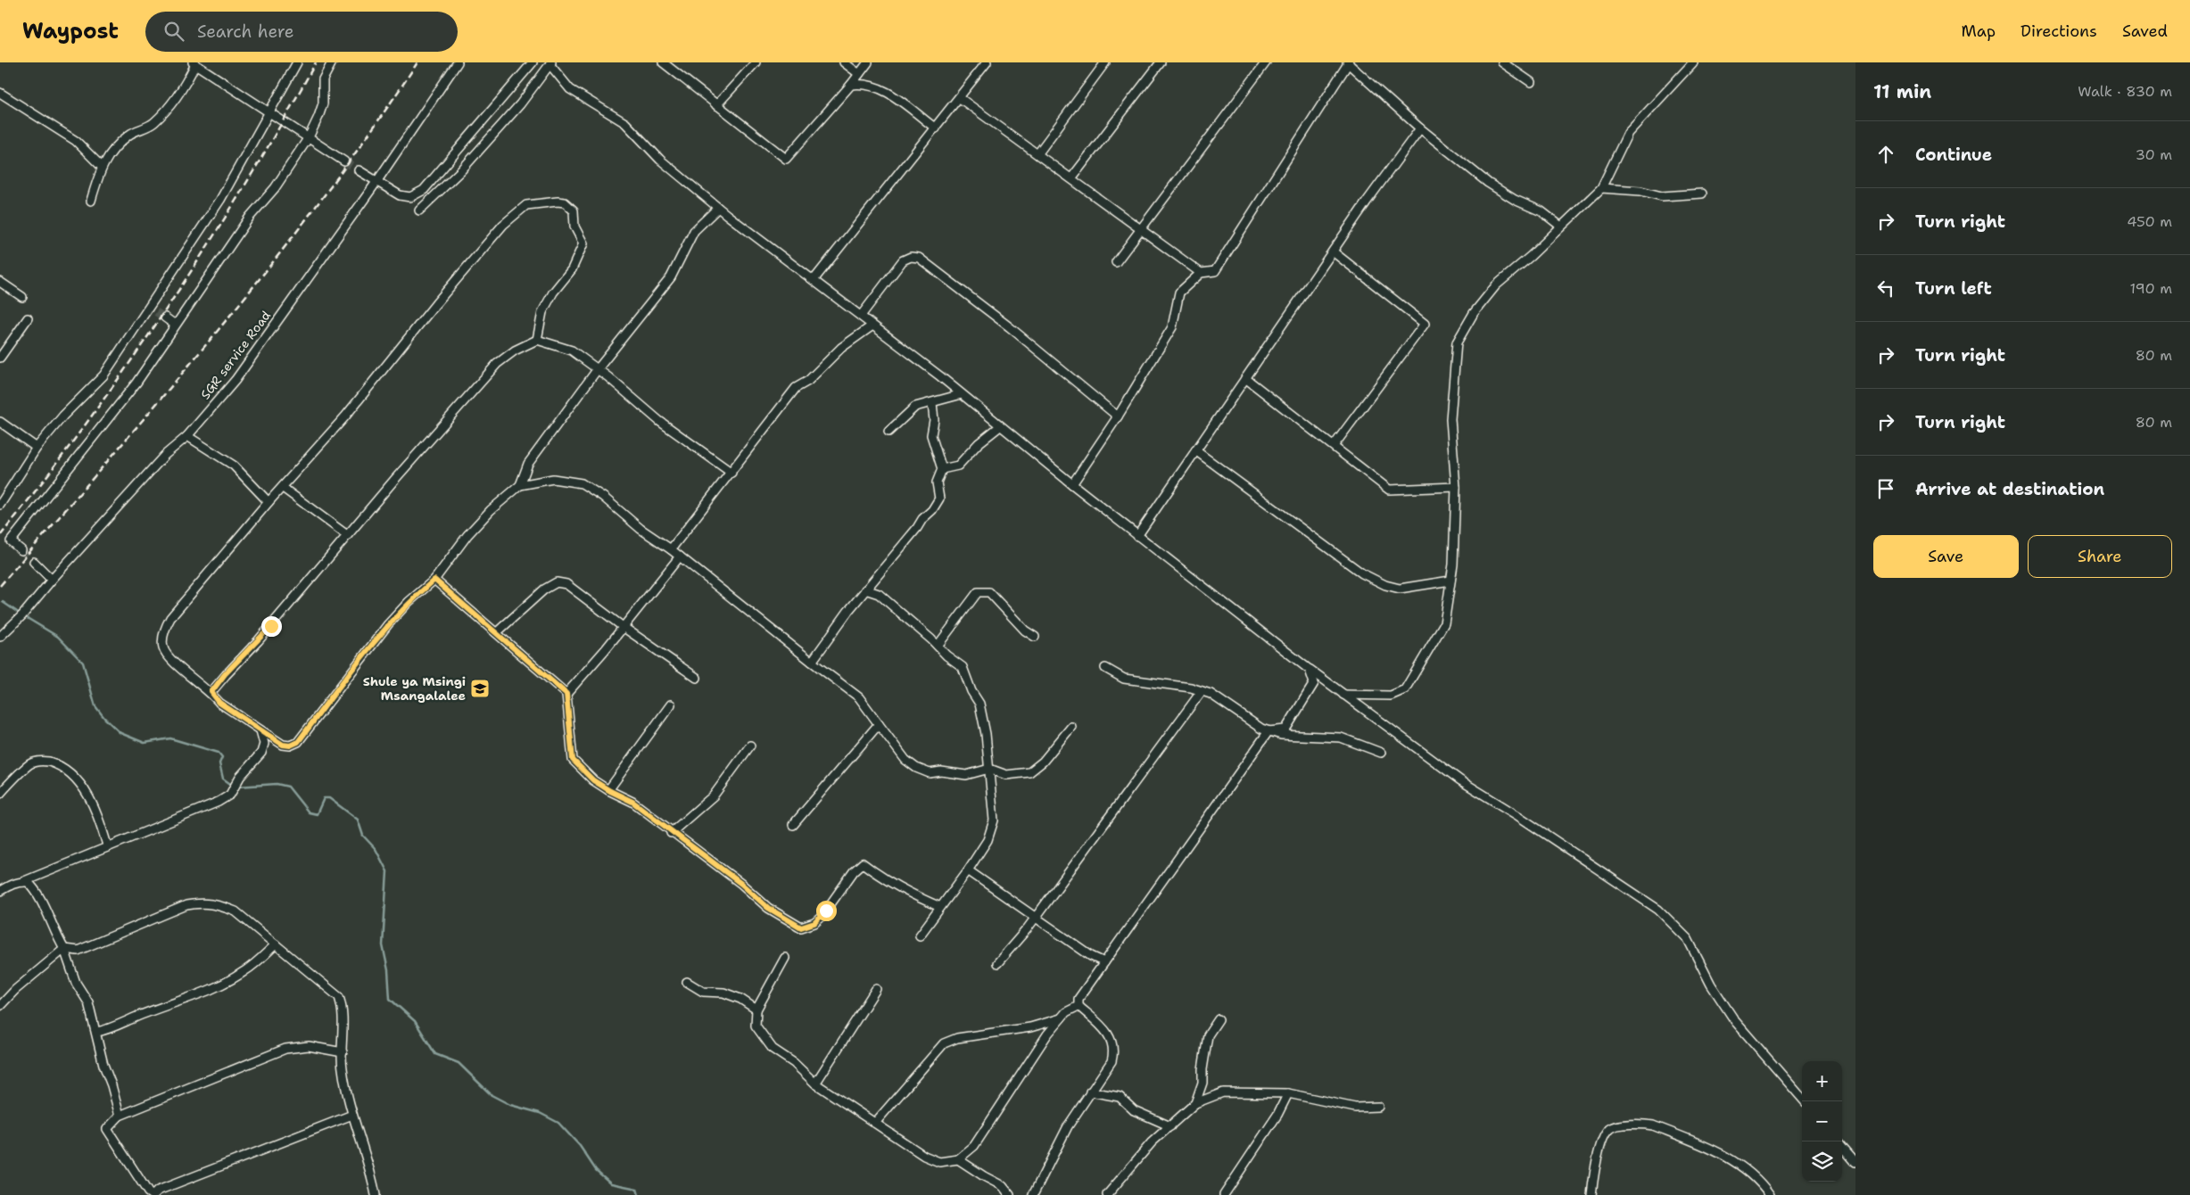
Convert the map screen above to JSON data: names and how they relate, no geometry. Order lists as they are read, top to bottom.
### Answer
{
  "streets": {
    "street": ["SGR service Road"]
  },
  "places": {
    "school or university": ["Shule ya Msingi Msangalalee"]
  },
  "page": {
    "header": "Waypost",
    "search": "Search here",
    "nav": ["Map", "Directions", "Saved"],
    "heading": ["11 min", "Walk · 830 m"],
    "list": [
      ["Continue", "30 m"],
      ["Turn right", "450 m"],
      ["Turn left", "190 m"],
      ["Turn right", "80 m"],
      ["Turn right", "80 m"],
      "Arrive at destination"
    ],
    "buttons": ["Save", "Share"],
    "map_buttons": ["+", "−"]
  }
}
